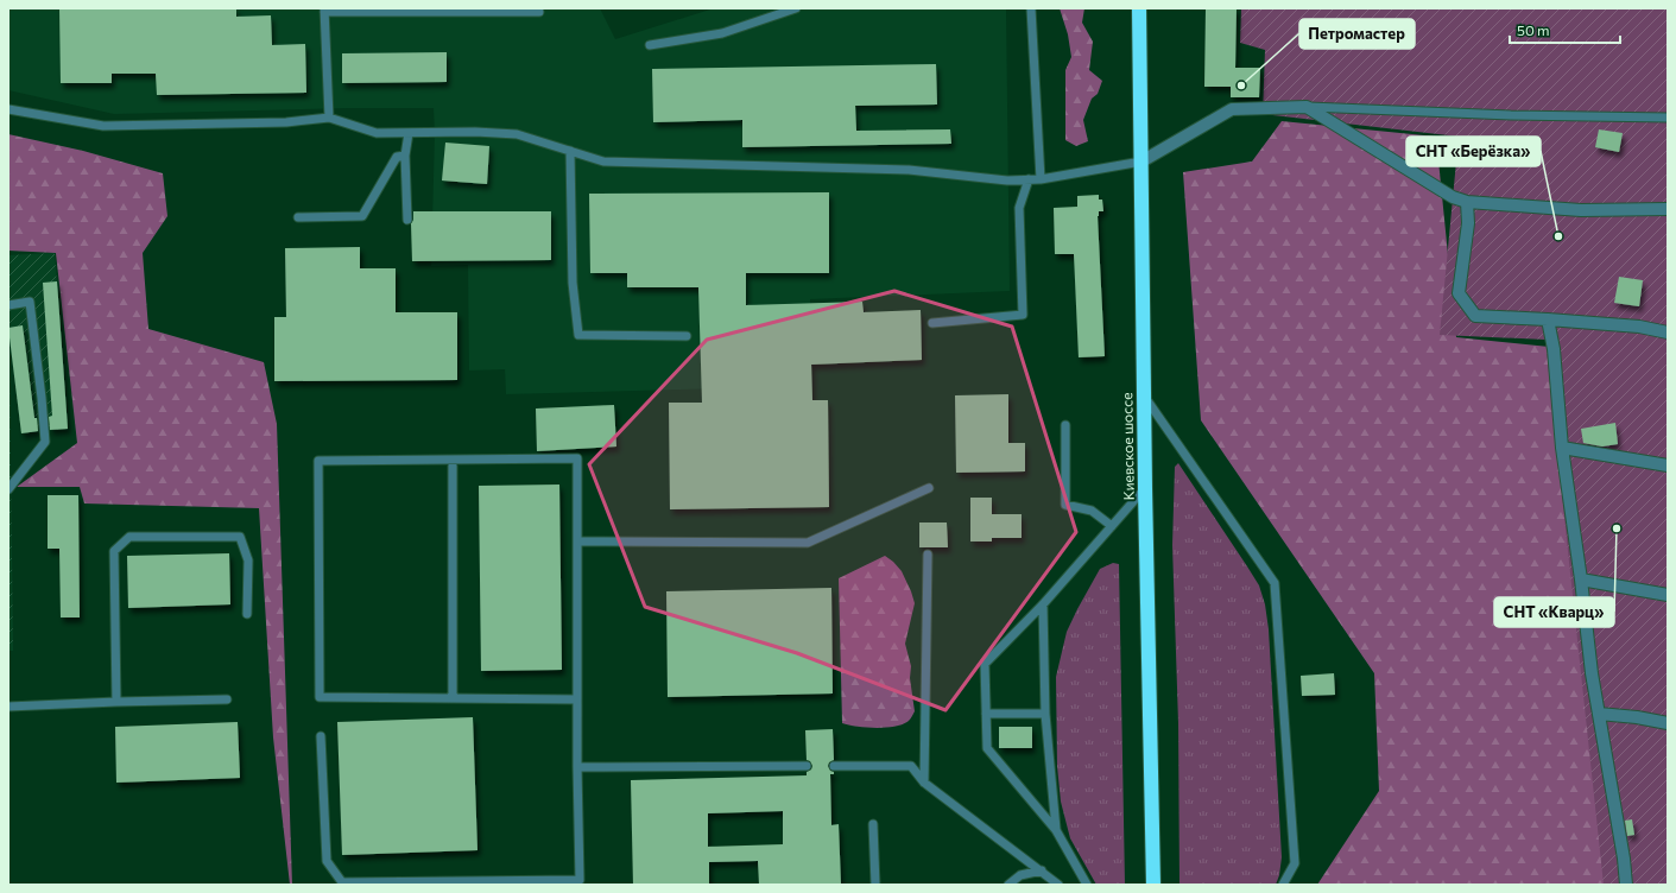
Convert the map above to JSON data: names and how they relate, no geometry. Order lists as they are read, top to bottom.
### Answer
{
  "streets": {
    "highway": ["Киевское шоссе"]
  },
  "places": ["Петромастер", "СНТ «Берёзка»", "СНТ «Кварц»"],
  "scale_bar": "50 m"
}
